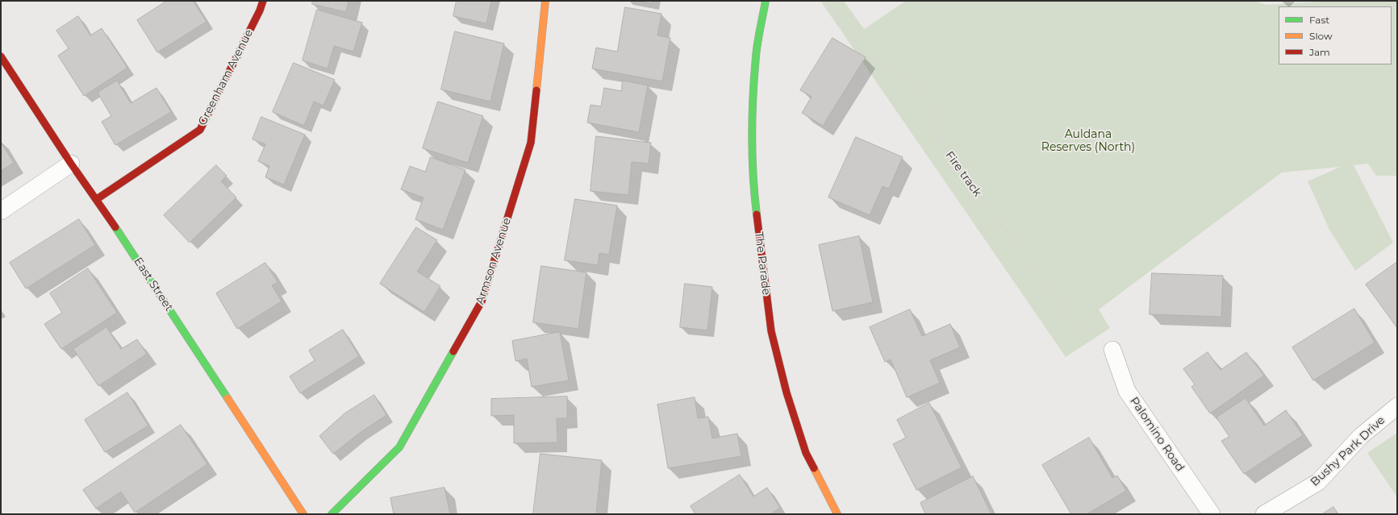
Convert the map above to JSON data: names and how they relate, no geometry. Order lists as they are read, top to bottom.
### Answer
{
  "streets": {
    "street": [
      "Greenham Avenue",
      "Armson Avenue",
      "The Parade",
      "East Street",
      "Palomino Road",
      "Bushy Park Drive"
    ],
    "path": ["Fire track"]
  },
  "crossings": [
    ["Greenham Avenue", "East Street"]
  ],
  "parks": ["Auldana Reserves (North)"],
  "legend": ["Fast", "Slow", "Jam"]
}
